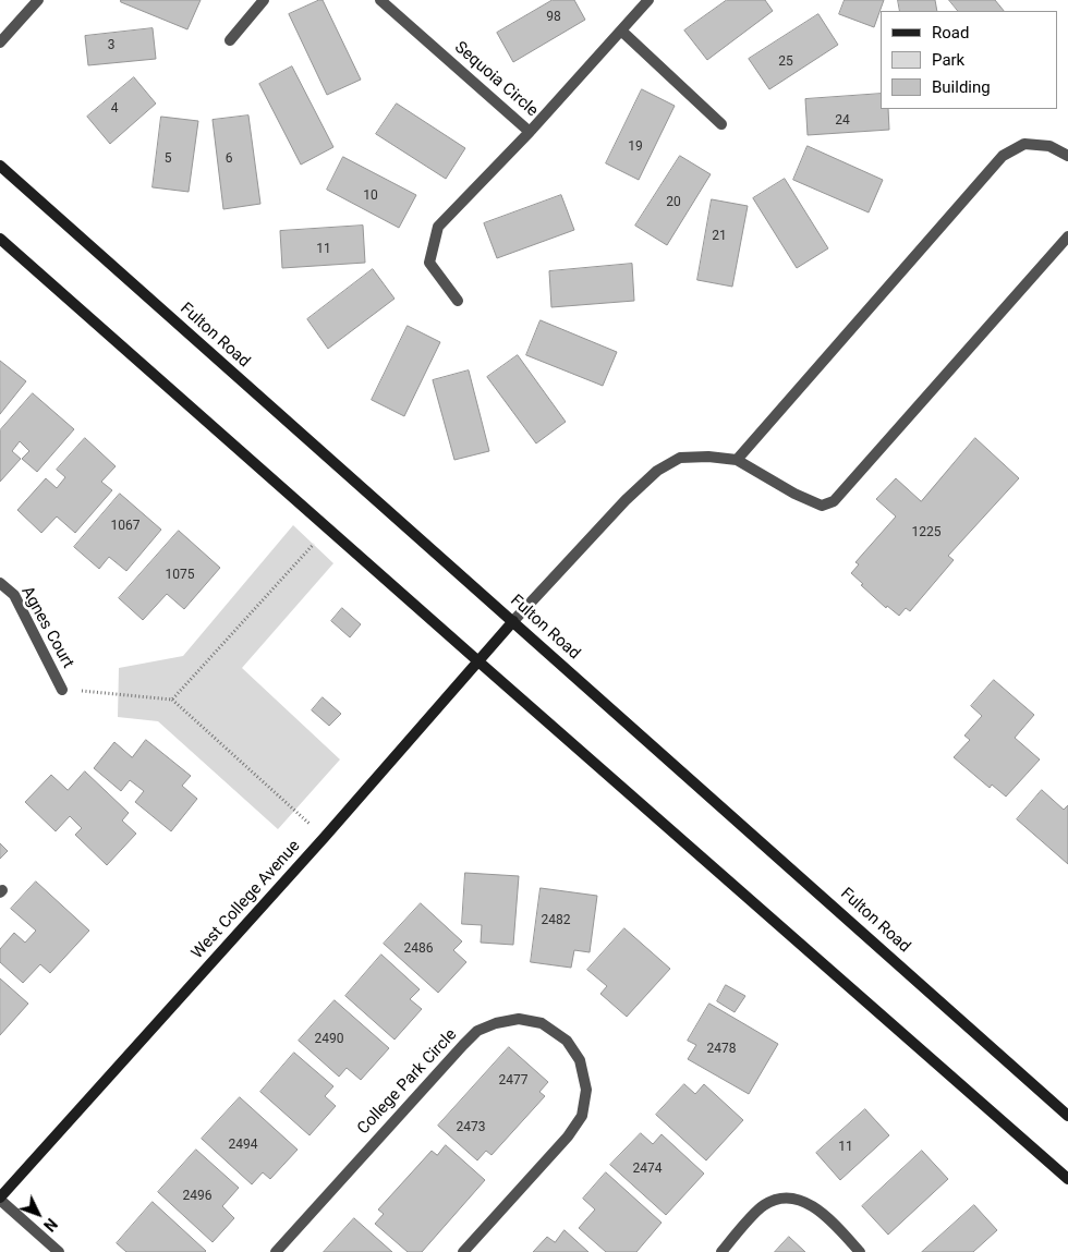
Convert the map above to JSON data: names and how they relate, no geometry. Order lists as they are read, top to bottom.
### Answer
{
  "streets": {
    "main road": ["Fulton Road", "West College Avenue"],
    "street": ["Sequoia Circle", "Agnes Court", "College Park Circle"]
  },
  "crossings": [
    ["Fulton Road", "West College Avenue"]
  ],
  "house_numbers": [
    "98",
    "3",
    "25",
    "4",
    "24",
    "19",
    "5",
    "6",
    "10",
    "20",
    "21",
    "11",
    "1067",
    "1225",
    "1075",
    "2482",
    "2486",
    "2490",
    "2478",
    "2477",
    "2473",
    "2494",
    "11",
    "2474",
    "2496"
  ],
  "legend": ["Road", "Park", "Building"],
  "north": "bottom right"
}
